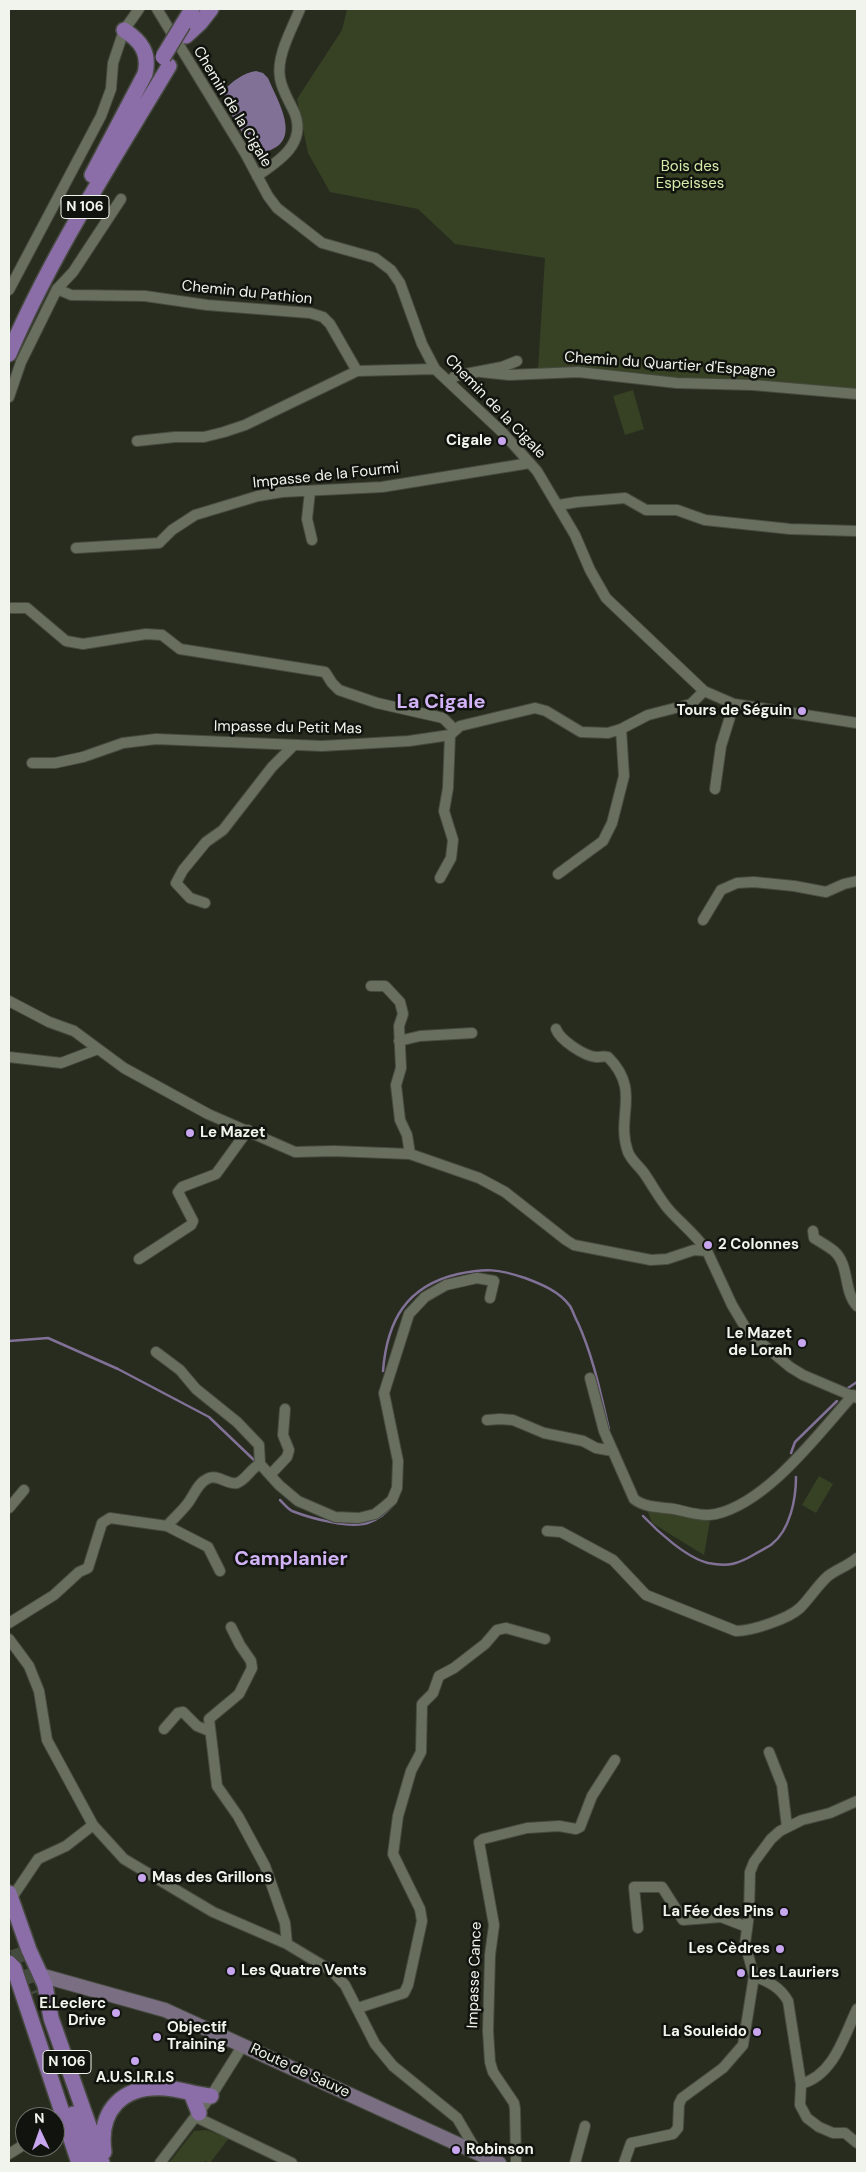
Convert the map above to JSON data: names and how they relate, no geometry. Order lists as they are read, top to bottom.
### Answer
{
  "streets": {
    "main road": ["N 106", "Route de Sauve"],
    "street": [
      "Chemin de la Cigale",
      "Chemin du Pathion",
      "Chemin du Quartier d'Espagne",
      "Impasse de la Fourmi",
      "Impasse du Petit Mas",
      "Impasse Cance"
    ]
  },
  "crossings": [
    ["Chemin de la Cigale", "Impasse de la Fourmi"],
    ["Chemin de la Cigale", "Impasse du Petit Mas"],
    ["N 106", "Route de Sauve"]
  ],
  "districts": ["La Cigale", "Camplanier"],
  "parks": ["Bois des Espeisses"],
  "places": [
    "Cigale",
    "Tours de Séguin",
    "Le Mazet",
    "2 Colonnes",
    "Le Mazet de Lorah",
    "Mas des Grillons",
    "La Fée des Pins",
    "Les Cèdres",
    "Les Quatre Vents",
    "Les Lauriers",
    "E.Leclerc Drive",
    "La Souleido",
    "Objectif Training",
    "A.U.S.I.R.I.S",
    "Robinson"
  ],
  "north": "top"
}
